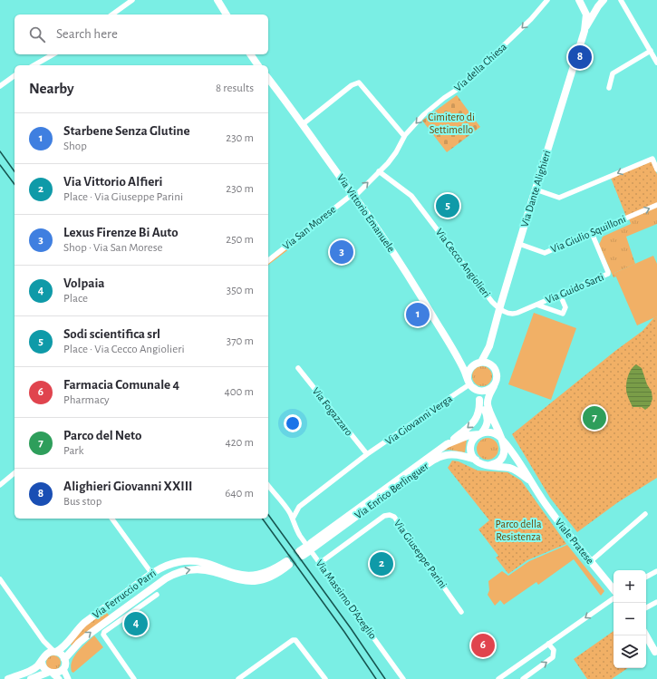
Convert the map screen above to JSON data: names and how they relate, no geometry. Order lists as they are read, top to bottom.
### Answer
{
  "streets": {
    "main road": [
      "Via Dante Alighieri",
      "Via Vittorio Emanuele",
      "Via Enrico Berlinguer",
      "Viale Pratese",
      "Via Ferruccio Parri"
    ],
    "street": [
      "Via della Chiesa",
      "Via San Morese",
      "Via Giulio Squilloni",
      "Via Cecco Angiolieri",
      "Via Guido Sarti",
      "Via Fogazzaro",
      "Via Giovanni Verga",
      "Via Giuseppe Parini",
      "Via Massimo D'Azeglio"
    ]
  },
  "crossings": [
    ["Via della Chiesa", "Via Vittorio Emanuele"],
    ["Via della Chiesa", "Via San Morese"],
    ["Via della Chiesa", "Via Cecco Angiolieri"],
    ["Via Dante Alighieri", "Via Vittorio Emanuele"],
    ["Via Dante Alighieri", "Via Giulio Squilloni"],
    ["Via Dante Alighieri", "Via Cecco Angiolieri"],
    ["Via Dante Alighieri", "Via Guido Sarti"],
    ["Via Dante Alighieri", "Via Giovanni Verga"],
    ["Via Dante Alighieri", "Viale Pratese"],
    ["Via Vittorio Emanuele", "Via San Morese"],
    ["Via Vittorio Emanuele", "Via Giovanni Verga"],
    ["Via Vittorio Emanuele", "Viale Pratese"],
    ["Via Giulio Squilloni", "Via Guido Sarti"],
    ["Via Cecco Angiolieri", "Via Guido Sarti"],
    ["Via Fogazzaro", "Via Giovanni Verga"],
    ["Via Giovanni Verga", "Viale Pratese"],
    ["Via Giovanni Verga", "Via Massimo D'Azeglio"],
    ["Via Enrico Berlinguer", "Viale Pratese"],
    ["Via Enrico Berlinguer", "Via Massimo D'Azeglio"],
    ["Via Giuseppe Parini", "Via Massimo D'Azeglio"]
  ],
  "one_way": ["Via Giulio Squilloni"],
  "parks": ["Cimitero di Settimello", "Parco della Resistenza"],
  "page": {
    "search": "Search here",
    "pins": [
      "8",
      "5",
      "3",
      "1",
      "7",
      "2",
      "4",
      "6"
    ],
    "heading": ["Nearby", "8 results"],
    "list": [
      {
        "mark": "1",
        "name": "Starbene Senza Glutine",
        "note": "Shop",
        "value": "230 m"
      },
      {
        "mark": "2",
        "name": "Via Vittorio Alfieri",
        "note": "Place · Via Giuseppe Parini",
        "value": "230 m"
      },
      {
        "mark": "3",
        "name": "Lexus Firenze Bi Auto",
        "note": "Shop · Via San Morese",
        "value": "250 m"
      },
      {
        "mark": "4",
        "name": "Volpaia",
        "note": "Place",
        "value": "350 m"
      },
      {
        "mark": "5",
        "name": "Sodi scientifica srl",
        "note": "Place · Via Cecco Angiolieri",
        "value": "370 m"
      },
      {
        "mark": "6",
        "name": "Farmacia Comunale 4",
        "note": "Pharmacy",
        "value": "400 m"
      },
      {
        "mark": "7",
        "name": "Parco del Neto",
        "note": "Park",
        "value": "420 m"
      },
      {
        "mark": "8",
        "name": "Alighieri Giovanni XXIII",
        "note": "Bus stop",
        "value": "640 m"
      }
    ],
    "map_buttons": ["+", "−"]
  }
}
